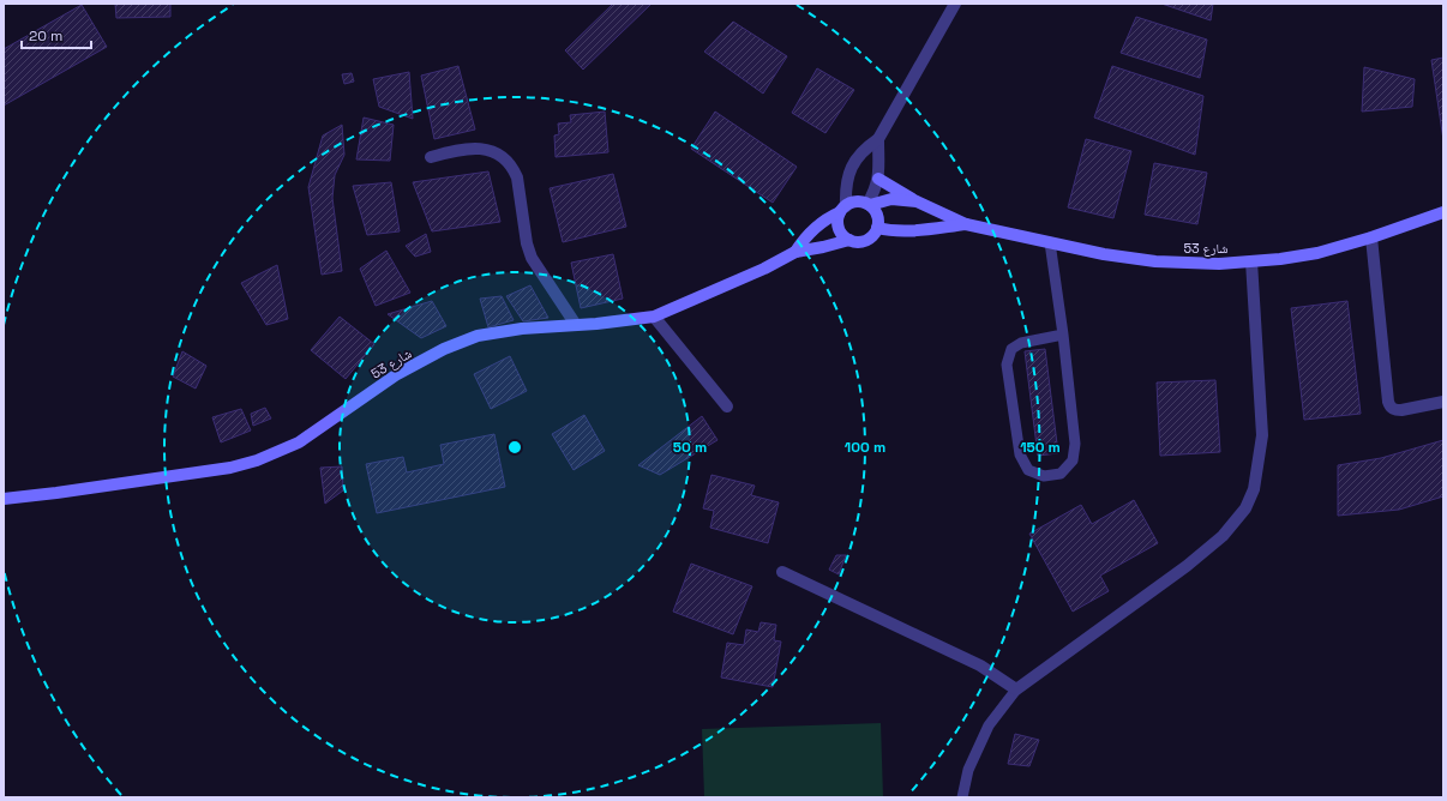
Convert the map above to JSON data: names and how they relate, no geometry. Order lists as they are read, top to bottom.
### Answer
{
  "streets": {
    "street": ["شارع 53"]
  },
  "scale_bar": "20 m",
  "rings": ["50 m", "100 m", "150 m"]
}
